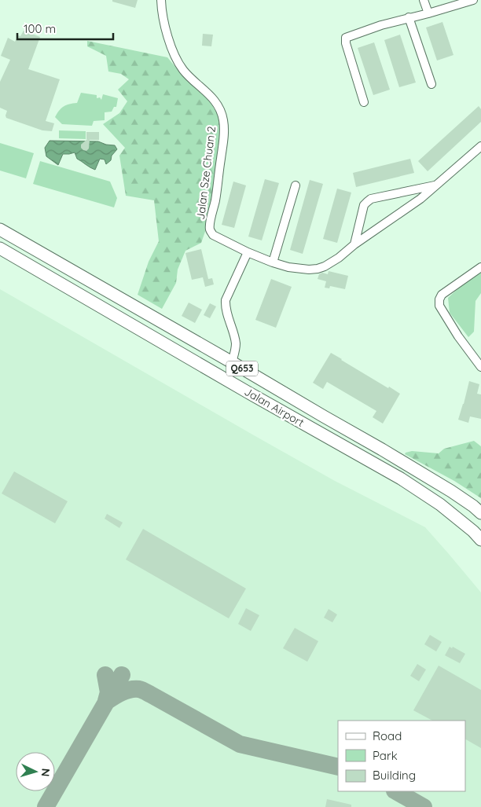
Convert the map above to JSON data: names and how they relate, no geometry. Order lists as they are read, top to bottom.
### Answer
{
  "streets": {
    "main road": ["Q653", "Jalan Airport"],
    "street": ["Jalan Sze Chuan 2"]
  },
  "legend": ["Road", "Park", "Building"],
  "scale_bar": "100 m",
  "north": "right"
}
